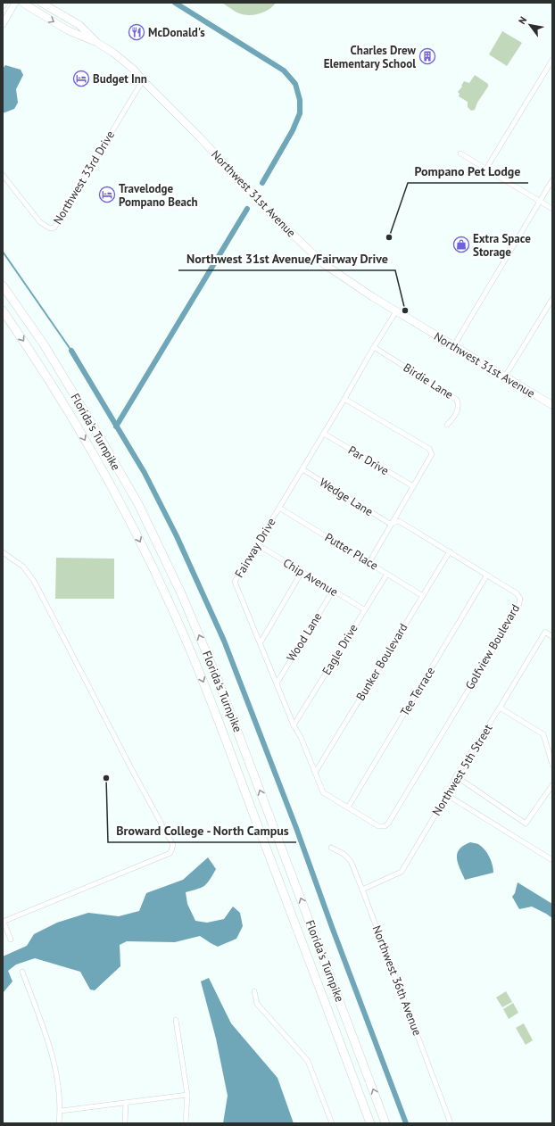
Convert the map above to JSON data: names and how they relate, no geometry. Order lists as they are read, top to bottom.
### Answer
{
  "streets": {
    "highway": ["Florida's Turnpike"],
    "main road": ["Northwest 31st Avenue"],
    "street": [
      "Northwest 33rd Drive",
      "Birdie Lane",
      "Par Drive",
      "Wedge Lane",
      "Fairway Drive",
      "Putter Place",
      "Chip Avenue",
      "Wood Lane",
      "Golfview Boulevard",
      "Eagle Drive",
      "Bunker Boulevard",
      "Tee Terrace",
      "Northwest 5th Street",
      "Northwest 36th Avenue"
    ]
  },
  "crossings": [
    ["Northwest 33rd Drive", "Northwest 31st Avenue"],
    ["Northwest 31st Avenue", "Fairway Drive"],
    ["Birdie Lane", "Fairway Drive"],
    ["Par Drive", "Fairway Drive"],
    ["Wedge Lane", "Fairway Drive"],
    ["Wedge Lane", "Golfview Boulevard"],
    ["Fairway Drive", "Putter Place"],
    ["Fairway Drive", "Chip Avenue"],
    ["Fairway Drive", "Wood Lane"],
    ["Fairway Drive", "Golfview Boulevard"],
    ["Fairway Drive", "Eagle Drive"],
    ["Fairway Drive", "Bunker Boulevard"],
    ["Fairway Drive", "Tee Terrace"],
    ["Putter Place", "Eagle Drive"],
    ["Putter Place", "Bunker Boulevard"],
    ["Chip Avenue", "Wood Lane"],
    ["Chip Avenue", "Eagle Drive"],
    ["Golfview Boulevard", "Bunker Boulevard"],
    ["Golfview Boulevard", "Tee Terrace"],
    ["Northwest 5th Street", "Northwest 36th Avenue"]
  ],
  "places": {
    "restaurant": ["McDonald's"],
    "building": ["Charles Drew Elementary School"],
    "hotel": ["Budget Inn", "Travelodge Pompano Beach"],
    "other": ["Pompano Pet Lodge", "Northwest 31st Avenue/Fairway Drive", "Broward College - North Campus"],
    "shop": ["Extra Space Storage"]
  },
  "north": "top left"
}
